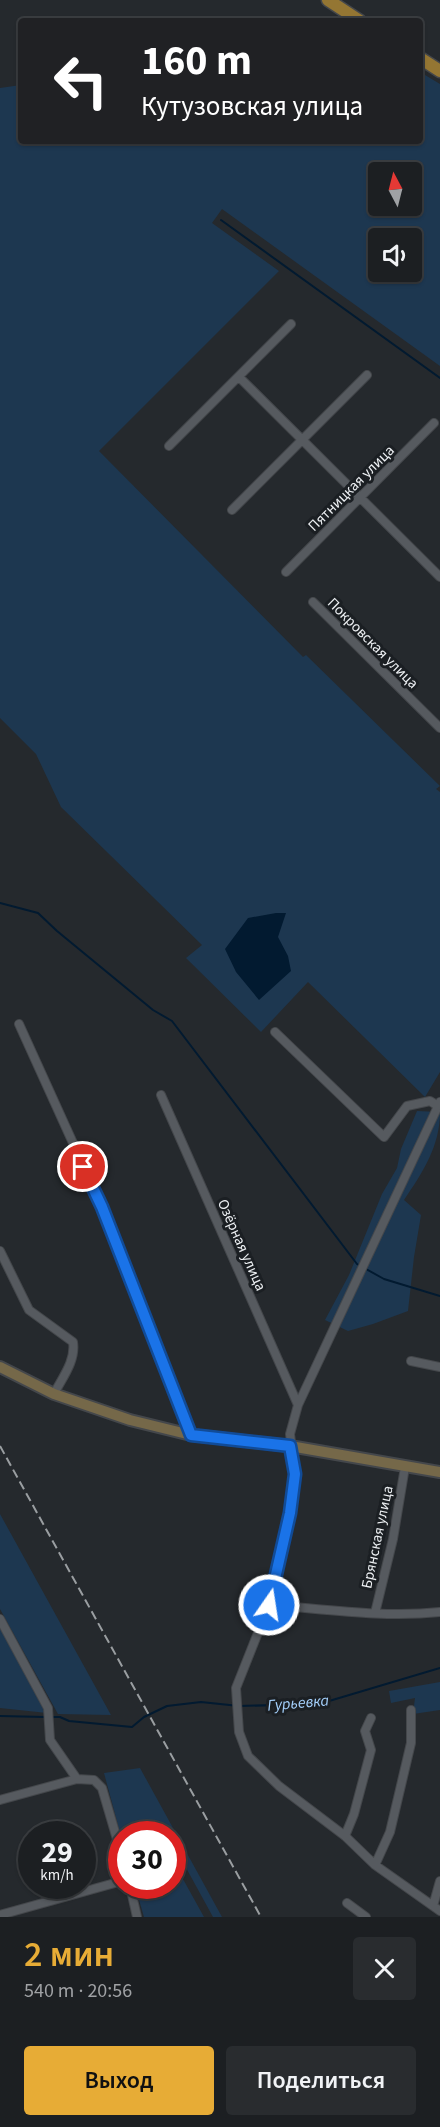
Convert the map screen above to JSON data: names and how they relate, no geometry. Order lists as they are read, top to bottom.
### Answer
{
  "streets": {
    "street": [
      "Пятницкая улица",
      "Покровская улица",
      "Озёрная улица",
      "Брянская улица"
    ]
  },
  "water": ["Гурьевка"],
  "north": "top",
  "page": {
    "turn": ["160 m", "Кутузовская улица"],
    "speed": "29 km/h",
    "limit": "30",
    "heading": ["2 мин", "540 m · 20:56"],
    "buttons": ["Выход", "Поделиться"]
  }
}
